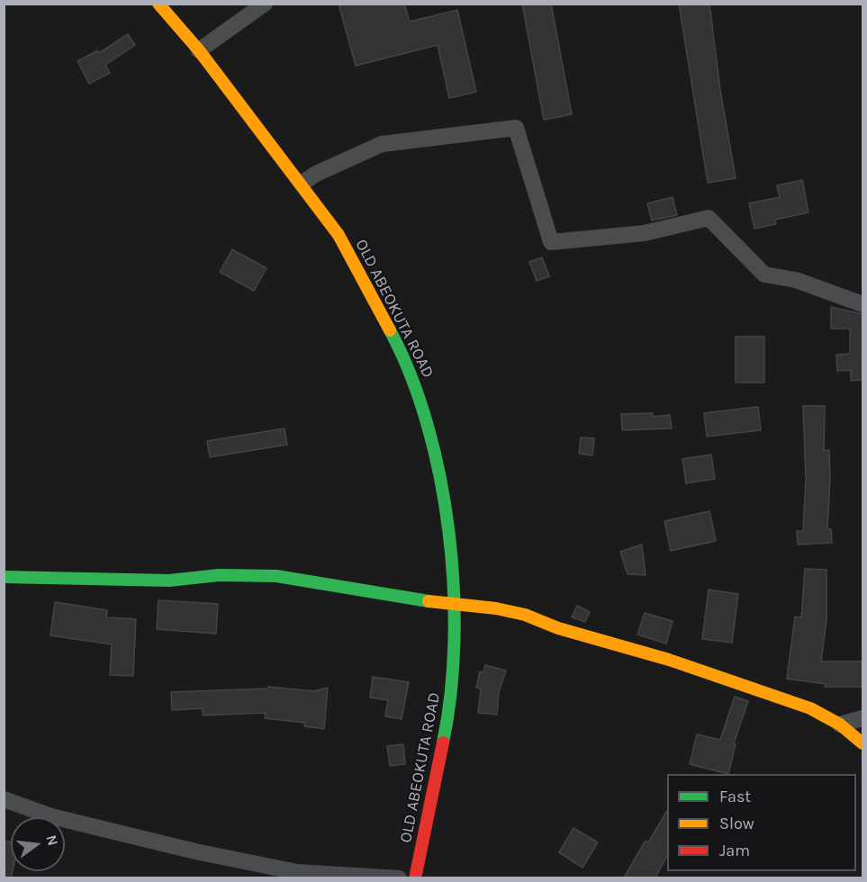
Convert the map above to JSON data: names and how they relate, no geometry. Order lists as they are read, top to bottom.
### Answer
{
  "streets": {
    "main road": ["OLD ABEOKUTA ROAD"]
  },
  "legend": ["Fast", "Slow", "Jam"],
  "north": "right"
}
